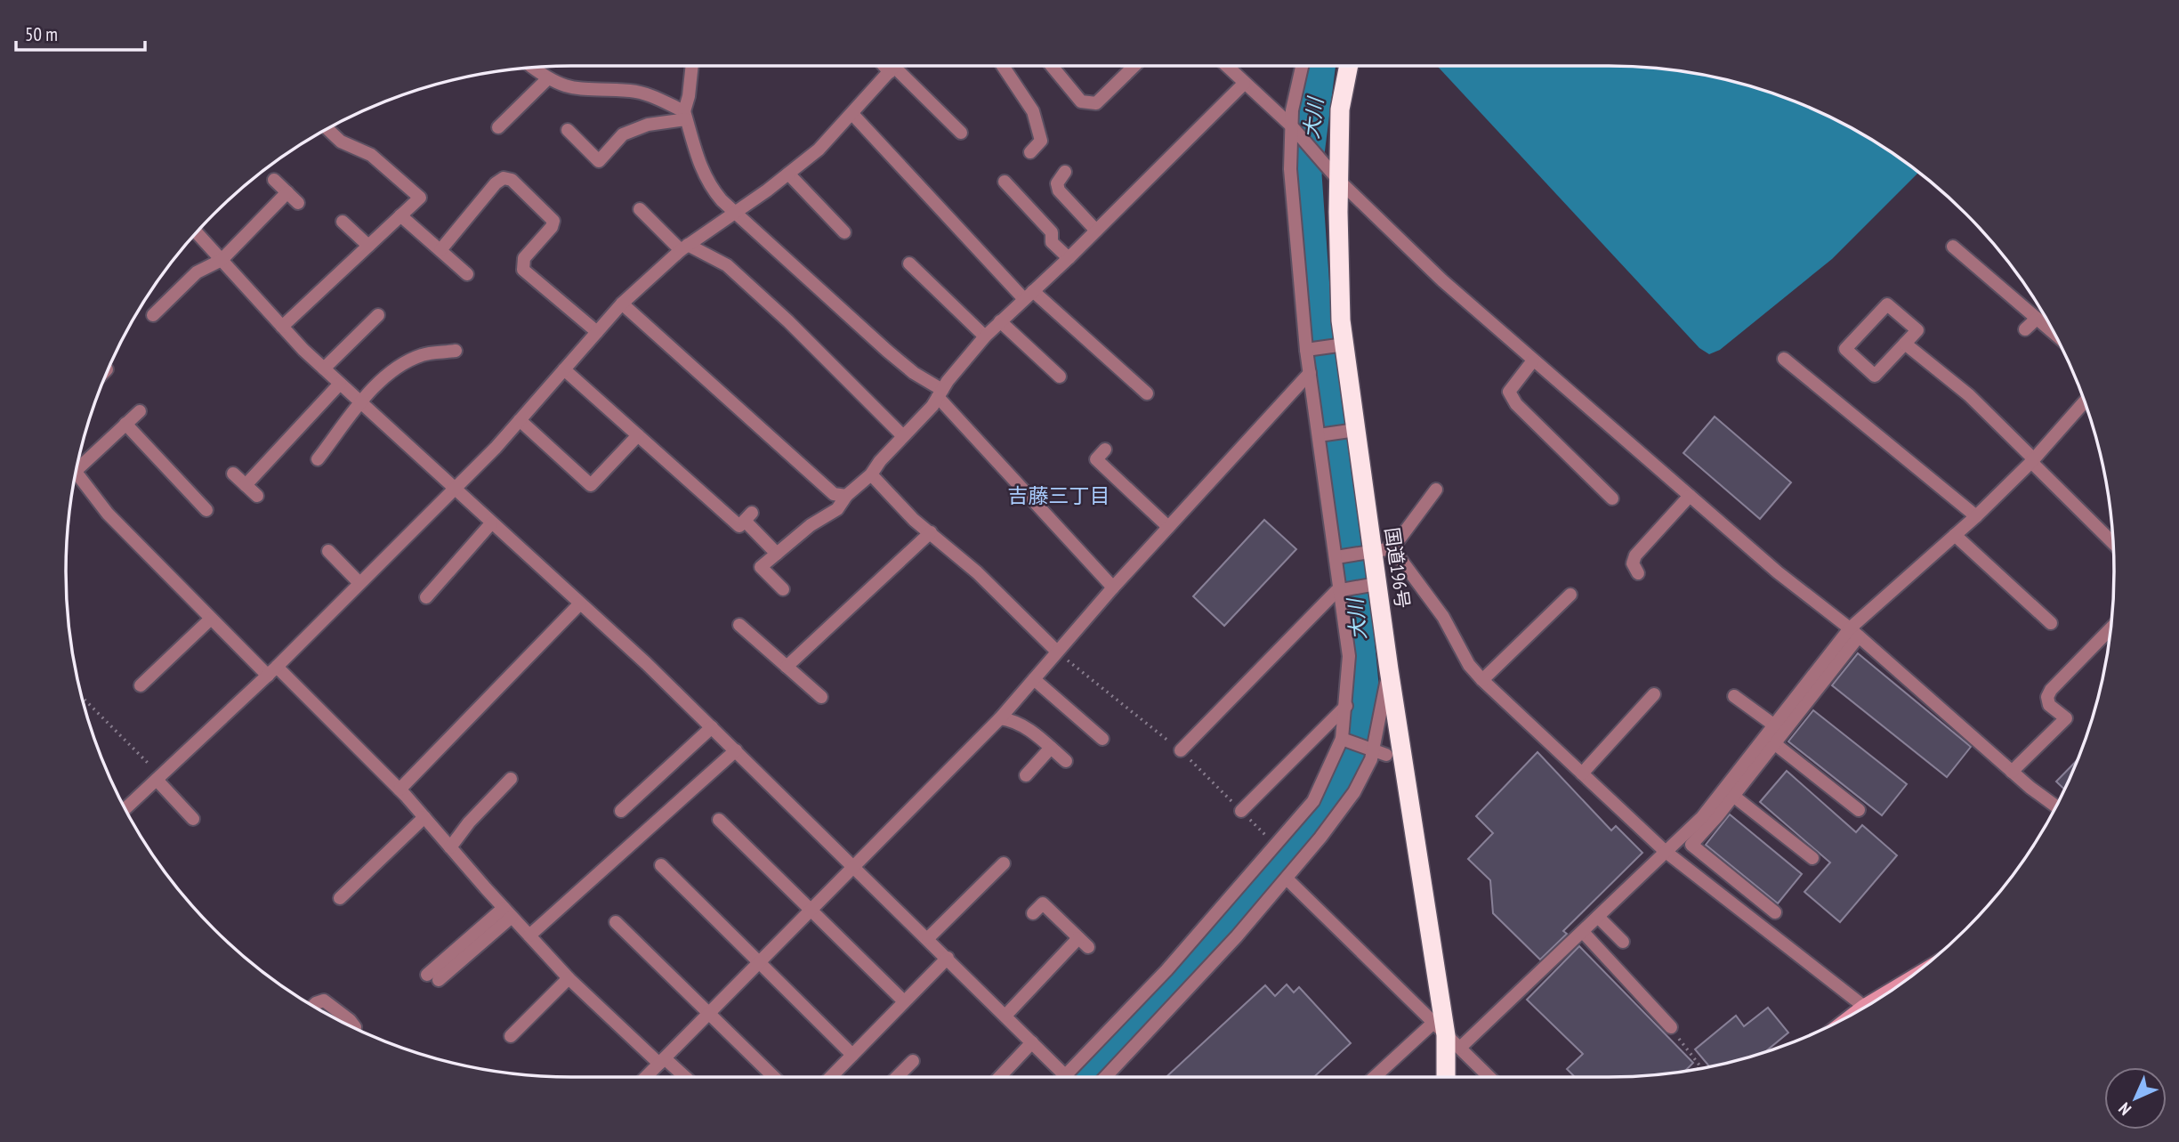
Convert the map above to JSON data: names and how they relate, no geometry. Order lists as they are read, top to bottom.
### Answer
{
  "streets": {
    "highway": ["国道196号"]
  },
  "districts": ["吉藤三丁目"],
  "water": ["大川"],
  "scale_bar": "50 m",
  "north": "bottom left"
}
